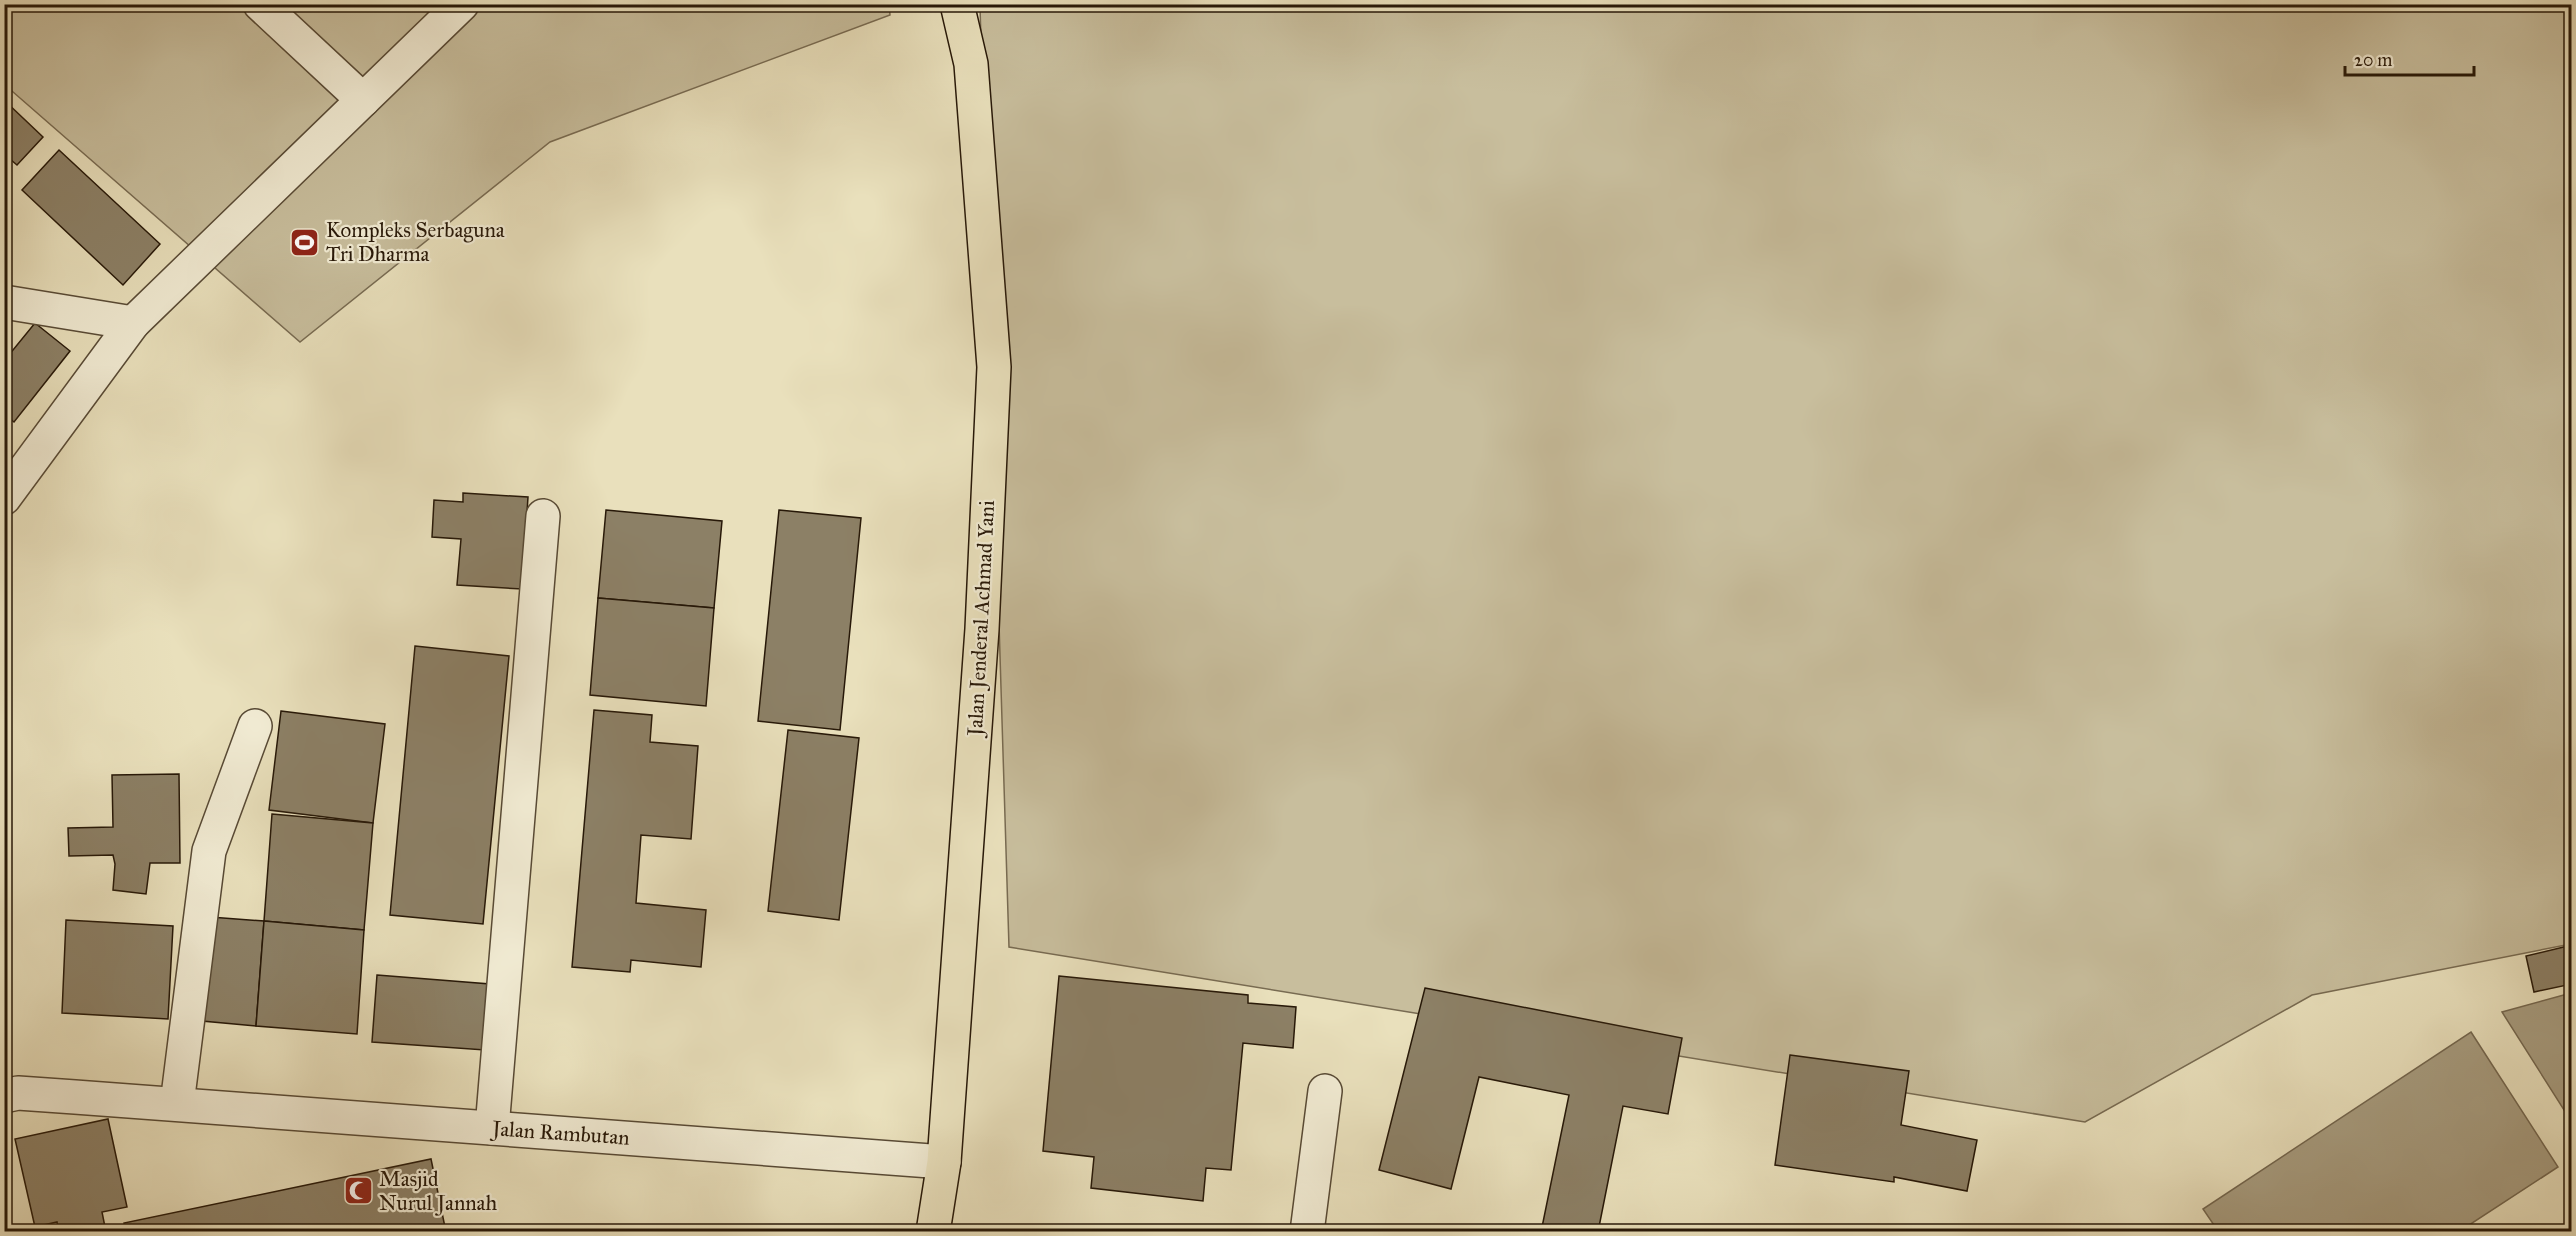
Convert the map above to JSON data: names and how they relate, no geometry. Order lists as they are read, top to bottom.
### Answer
{
  "streets": {
    "main road": ["Jalan Jenderal Achmad Yani"],
    "street": ["Jalan Rambutan"]
  },
  "crossings": [
    ["Jalan Jenderal Achmad Yani", "Jalan Rambutan"]
  ],
  "places": {
    "sports": ["Kompleks Serbaguna Tri Dharma"],
    "mosque": ["Masjid Nurul Jannah"]
  },
  "scale_bar": "20 m"
}
